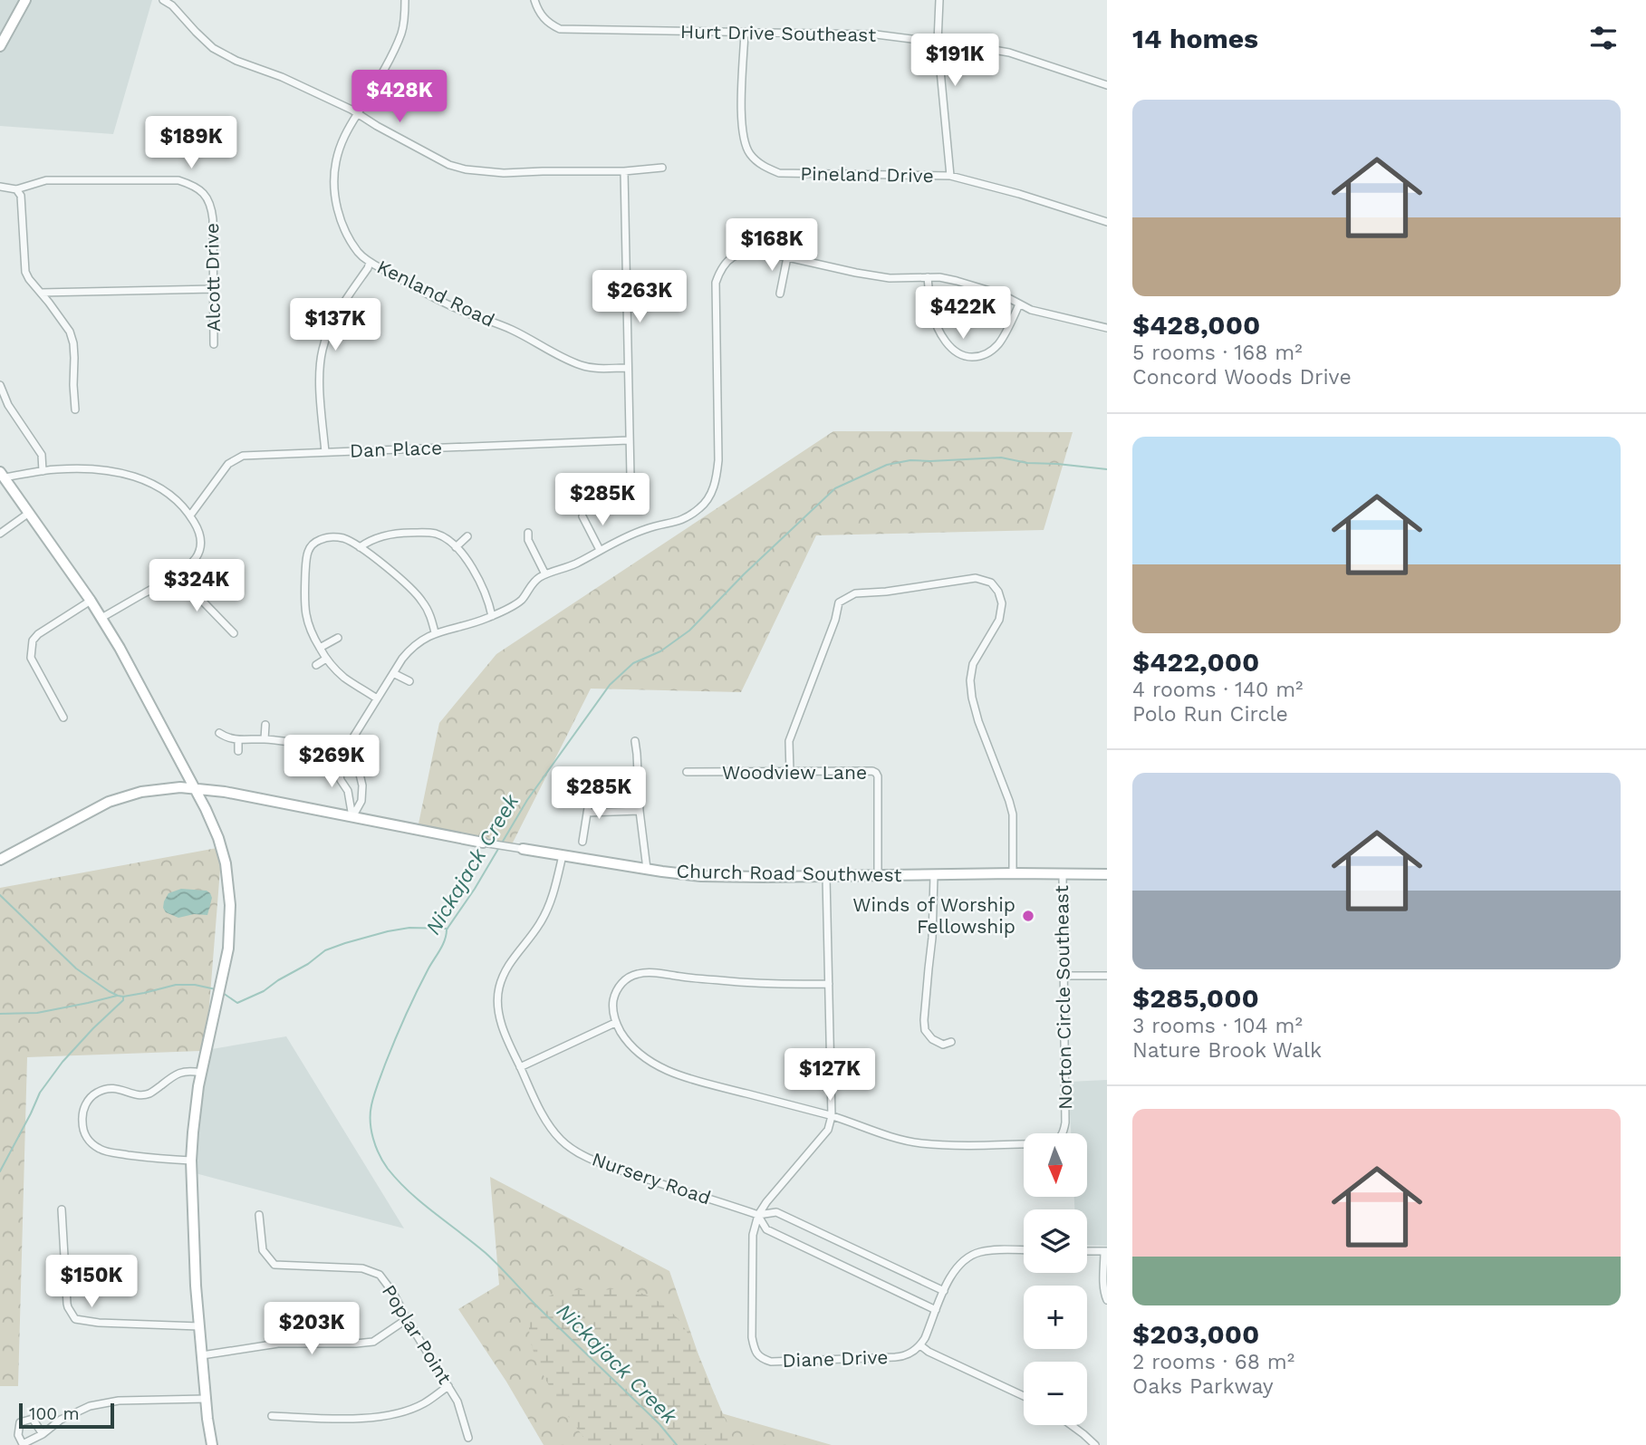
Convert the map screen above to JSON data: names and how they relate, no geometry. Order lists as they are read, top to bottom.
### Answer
{
  "streets": {
    "street": [
      "Hurt Drive Southeast",
      "Pineland Drive",
      "Alcott Drive",
      "Kenland Road",
      "Dan Place",
      "Woodview Lane",
      "Church Road Southwest",
      "Norton Circle Southeast",
      "Nursery Road",
      "Poplar Point",
      "Diane Drive"
    ]
  },
  "crossings": [
    ["Hurt Drive Southeast", "Pineland Drive"],
    ["Woodview Lane", "Church Road Southwest"],
    ["Church Road Southwest", "Norton Circle Southeast"],
    ["Church Road Southwest", "Nursery Road"],
    ["Nursery Road", "Diane Drive"]
  ],
  "water": ["Nickajack Creek"],
  "places": ["Winds of Worship Fellowship"],
  "scale_bar": "100 m",
  "north": "bottom",
  "page": {
    "heading": "14 homes",
    "price": [
      "$191K",
      "$428K",
      "$189K",
      "$168K",
      "$263K",
      "$422K",
      "$137K",
      "$285K",
      "$324K",
      "$269K",
      "$285K",
      "$127K",
      "$150K",
      "$203K"
    ],
    "list": [
      {
        "name": "$428,000",
        "note": "5 rooms · 168 m² · Concord Woods Drive"
      },
      {
        "name": "$422,000",
        "note": "4 rooms · 140 m² · Polo Run Circle"
      },
      {
        "name": "$285,000",
        "note": "3 rooms · 104 m² · Nature Brook Walk"
      },
      {
        "name": "$203,000",
        "note": "2 rooms · 68 m² · Oaks Parkway"
      }
    ],
    "map_buttons": ["+", "−"],
    "scale": "100 m"
  }
}
